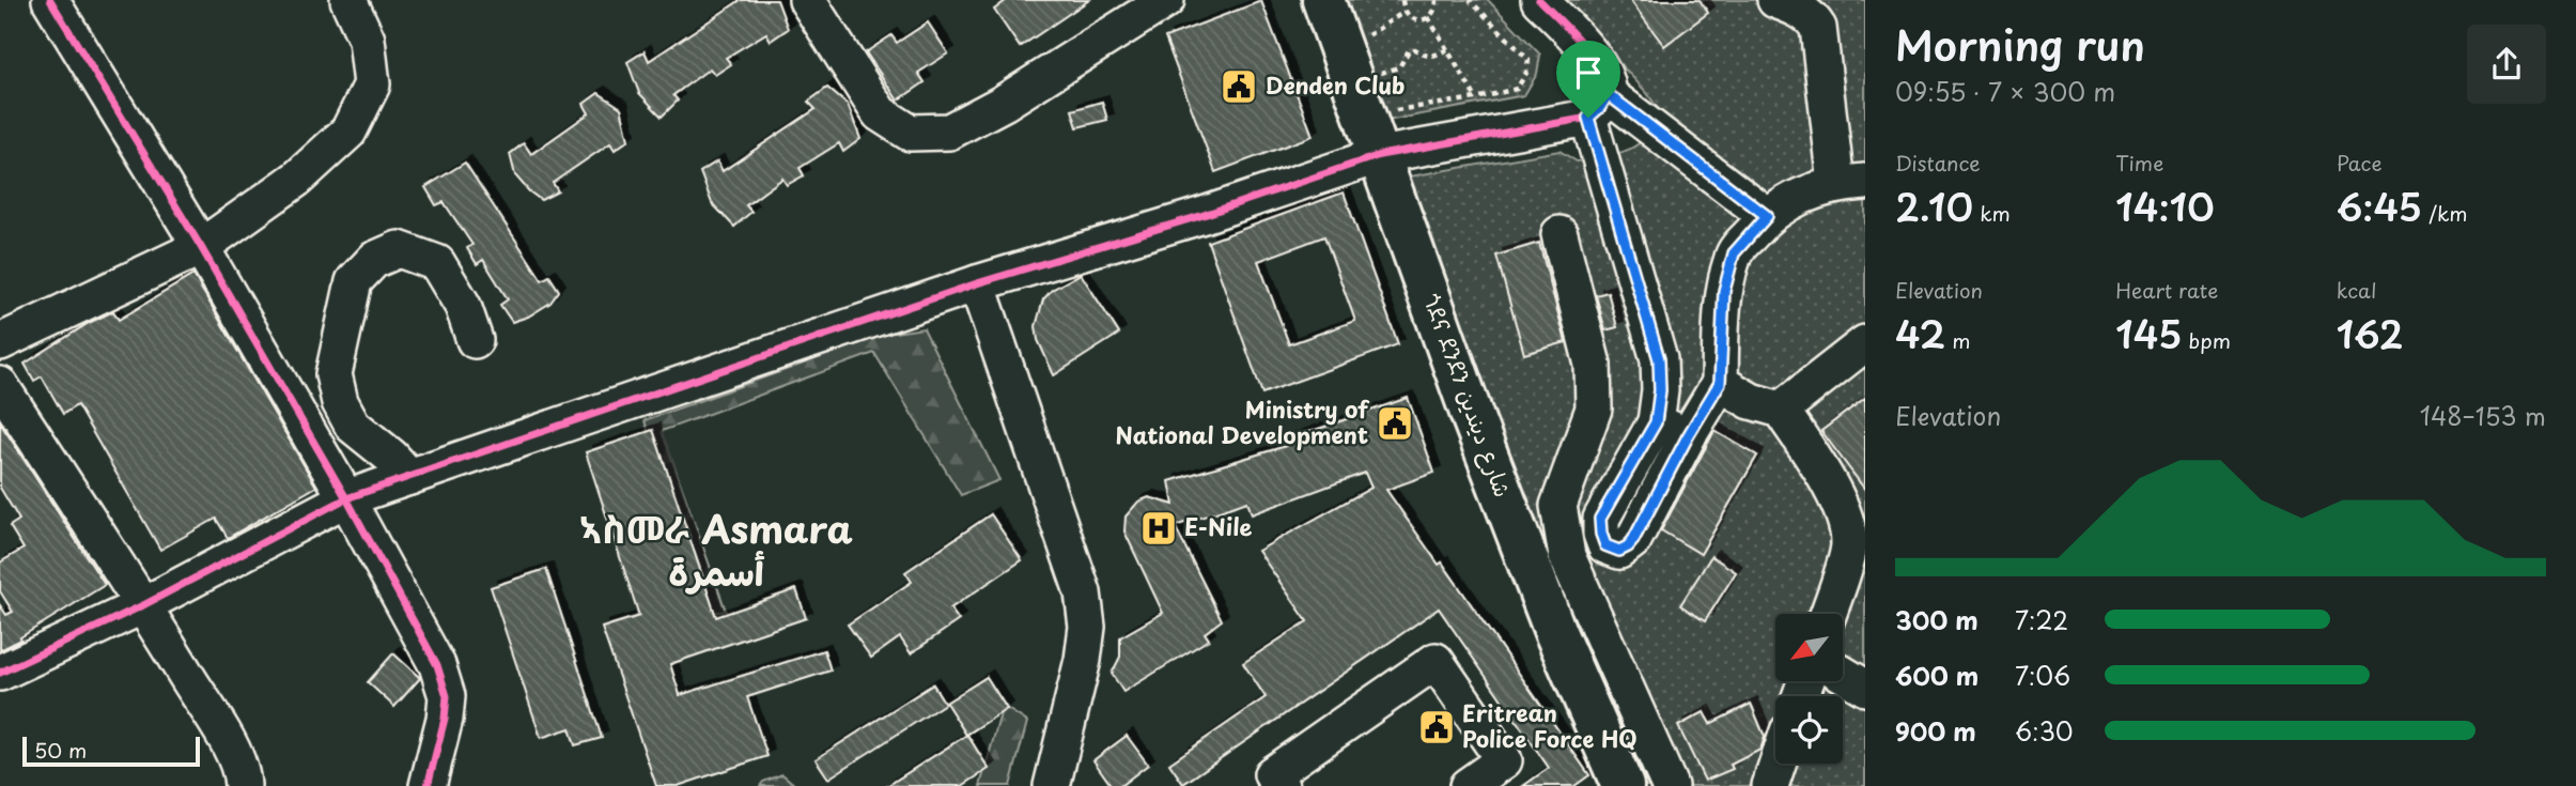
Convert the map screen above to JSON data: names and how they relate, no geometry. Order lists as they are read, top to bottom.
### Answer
{
  "streets": {
    "main road": ["ጎደና ደንደን شارع ديندين"]
  },
  "districts": ["ኣስመራ Asmara أسمرة"],
  "places": {
    "public building": ["Denden Club", "Ministry of National Development", "Eritrean Police Force HQ"],
    "hospital": ["E-Nile"]
  },
  "scale_bar": "50 m",
  "north": "bottom left",
  "page": {
    "heading": ["Morning run", "09:55 · 7 × 300 m"],
    "stats": [
      ["Distance", "2.10 km"],
      ["Time", "14:10"],
      ["Pace", "6:45 /km"],
      ["Elevation", "42 m"],
      ["Heart rate", "145 bpm"],
      ["kcal", "162"]
    ],
    "chart": ["Elevation", "148–153 m"],
    "list": [
      {
        "name": "300 m",
        "note": "7:22"
      },
      {
        "name": "600 m",
        "note": "7:06"
      },
      {
        "name": "900 m",
        "note": "6:30"
      }
    ],
    "scale": "50 m"
  }
}
